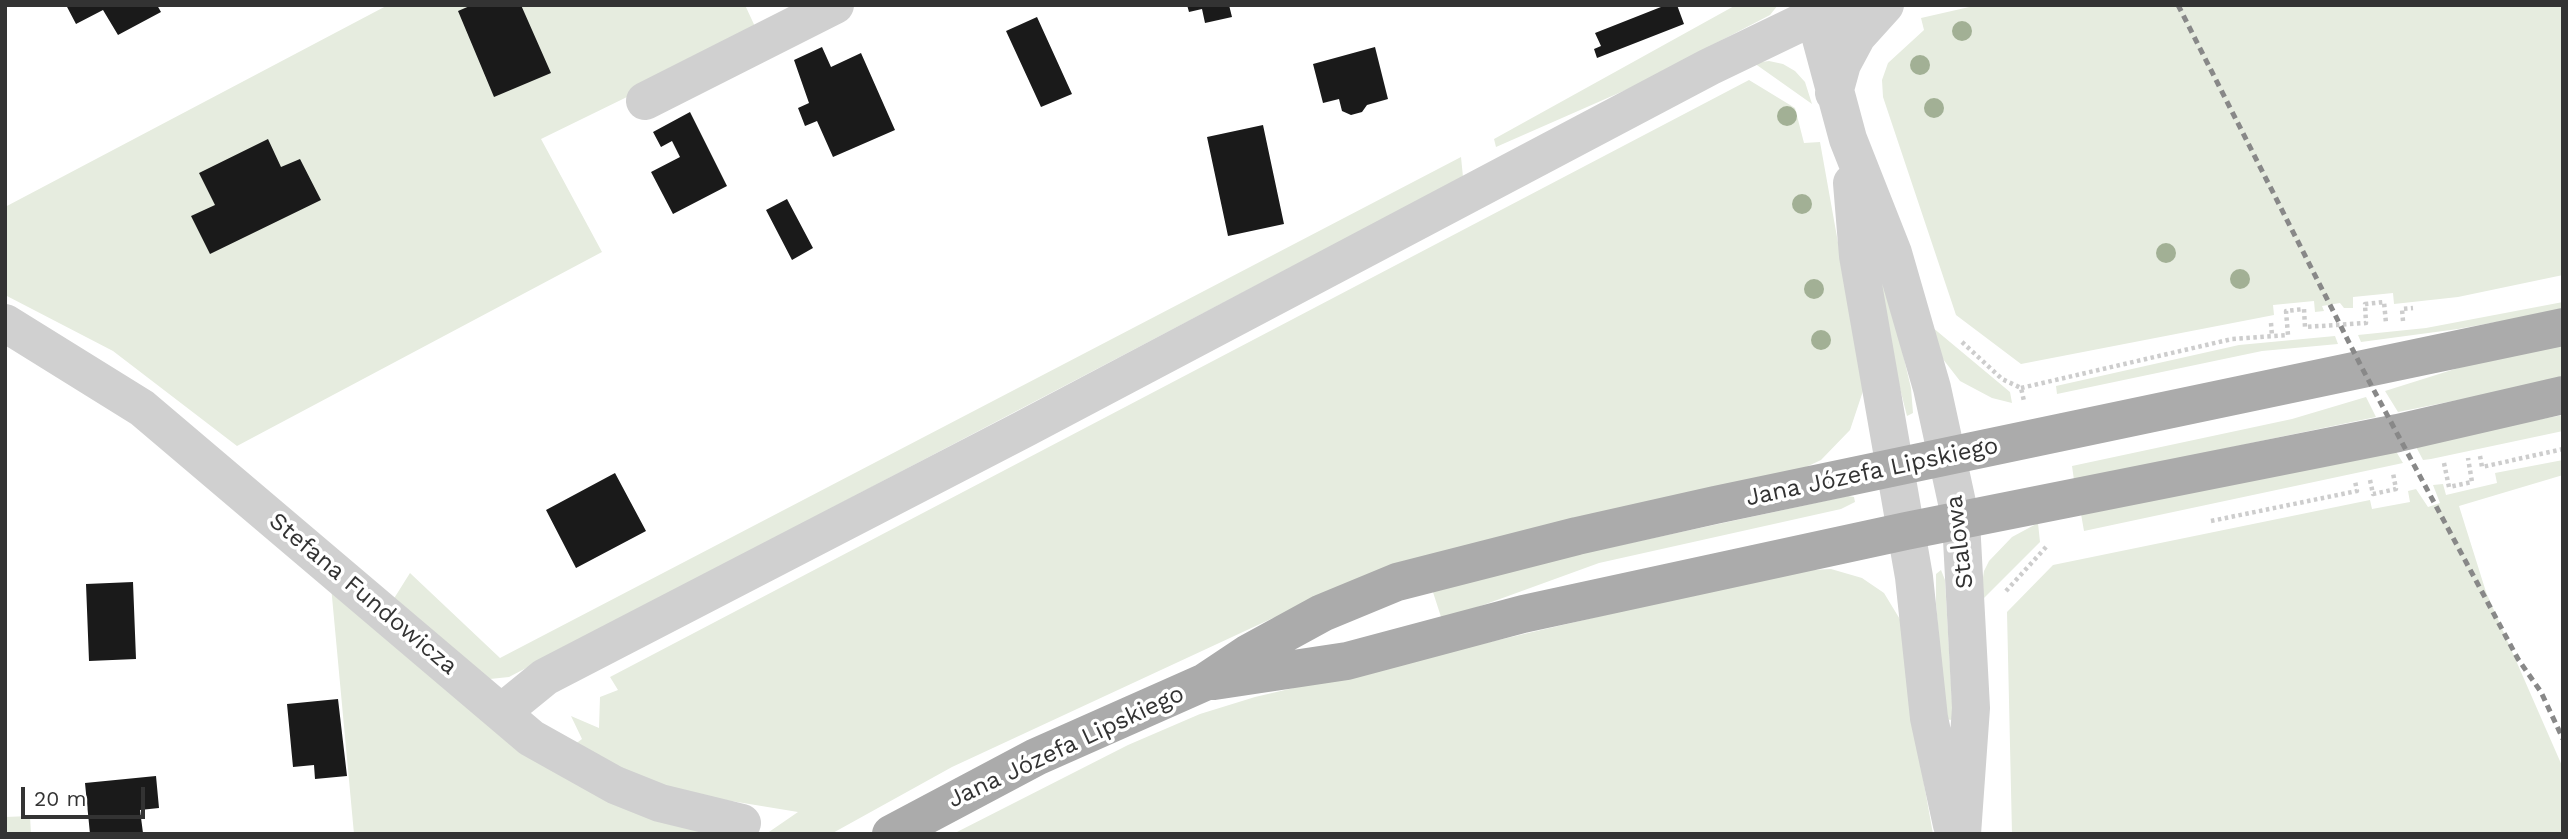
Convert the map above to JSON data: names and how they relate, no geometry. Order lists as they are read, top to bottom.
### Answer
{
  "streets": {
    "main road": ["Jana Józefa Lipskiego"],
    "street": ["Stalowa", "Stefana Fundowicza"]
  },
  "crossings": [
    ["Jana Józefa Lipskiego", "Stalowa"]
  ],
  "scale_bar": "20 m"
}
